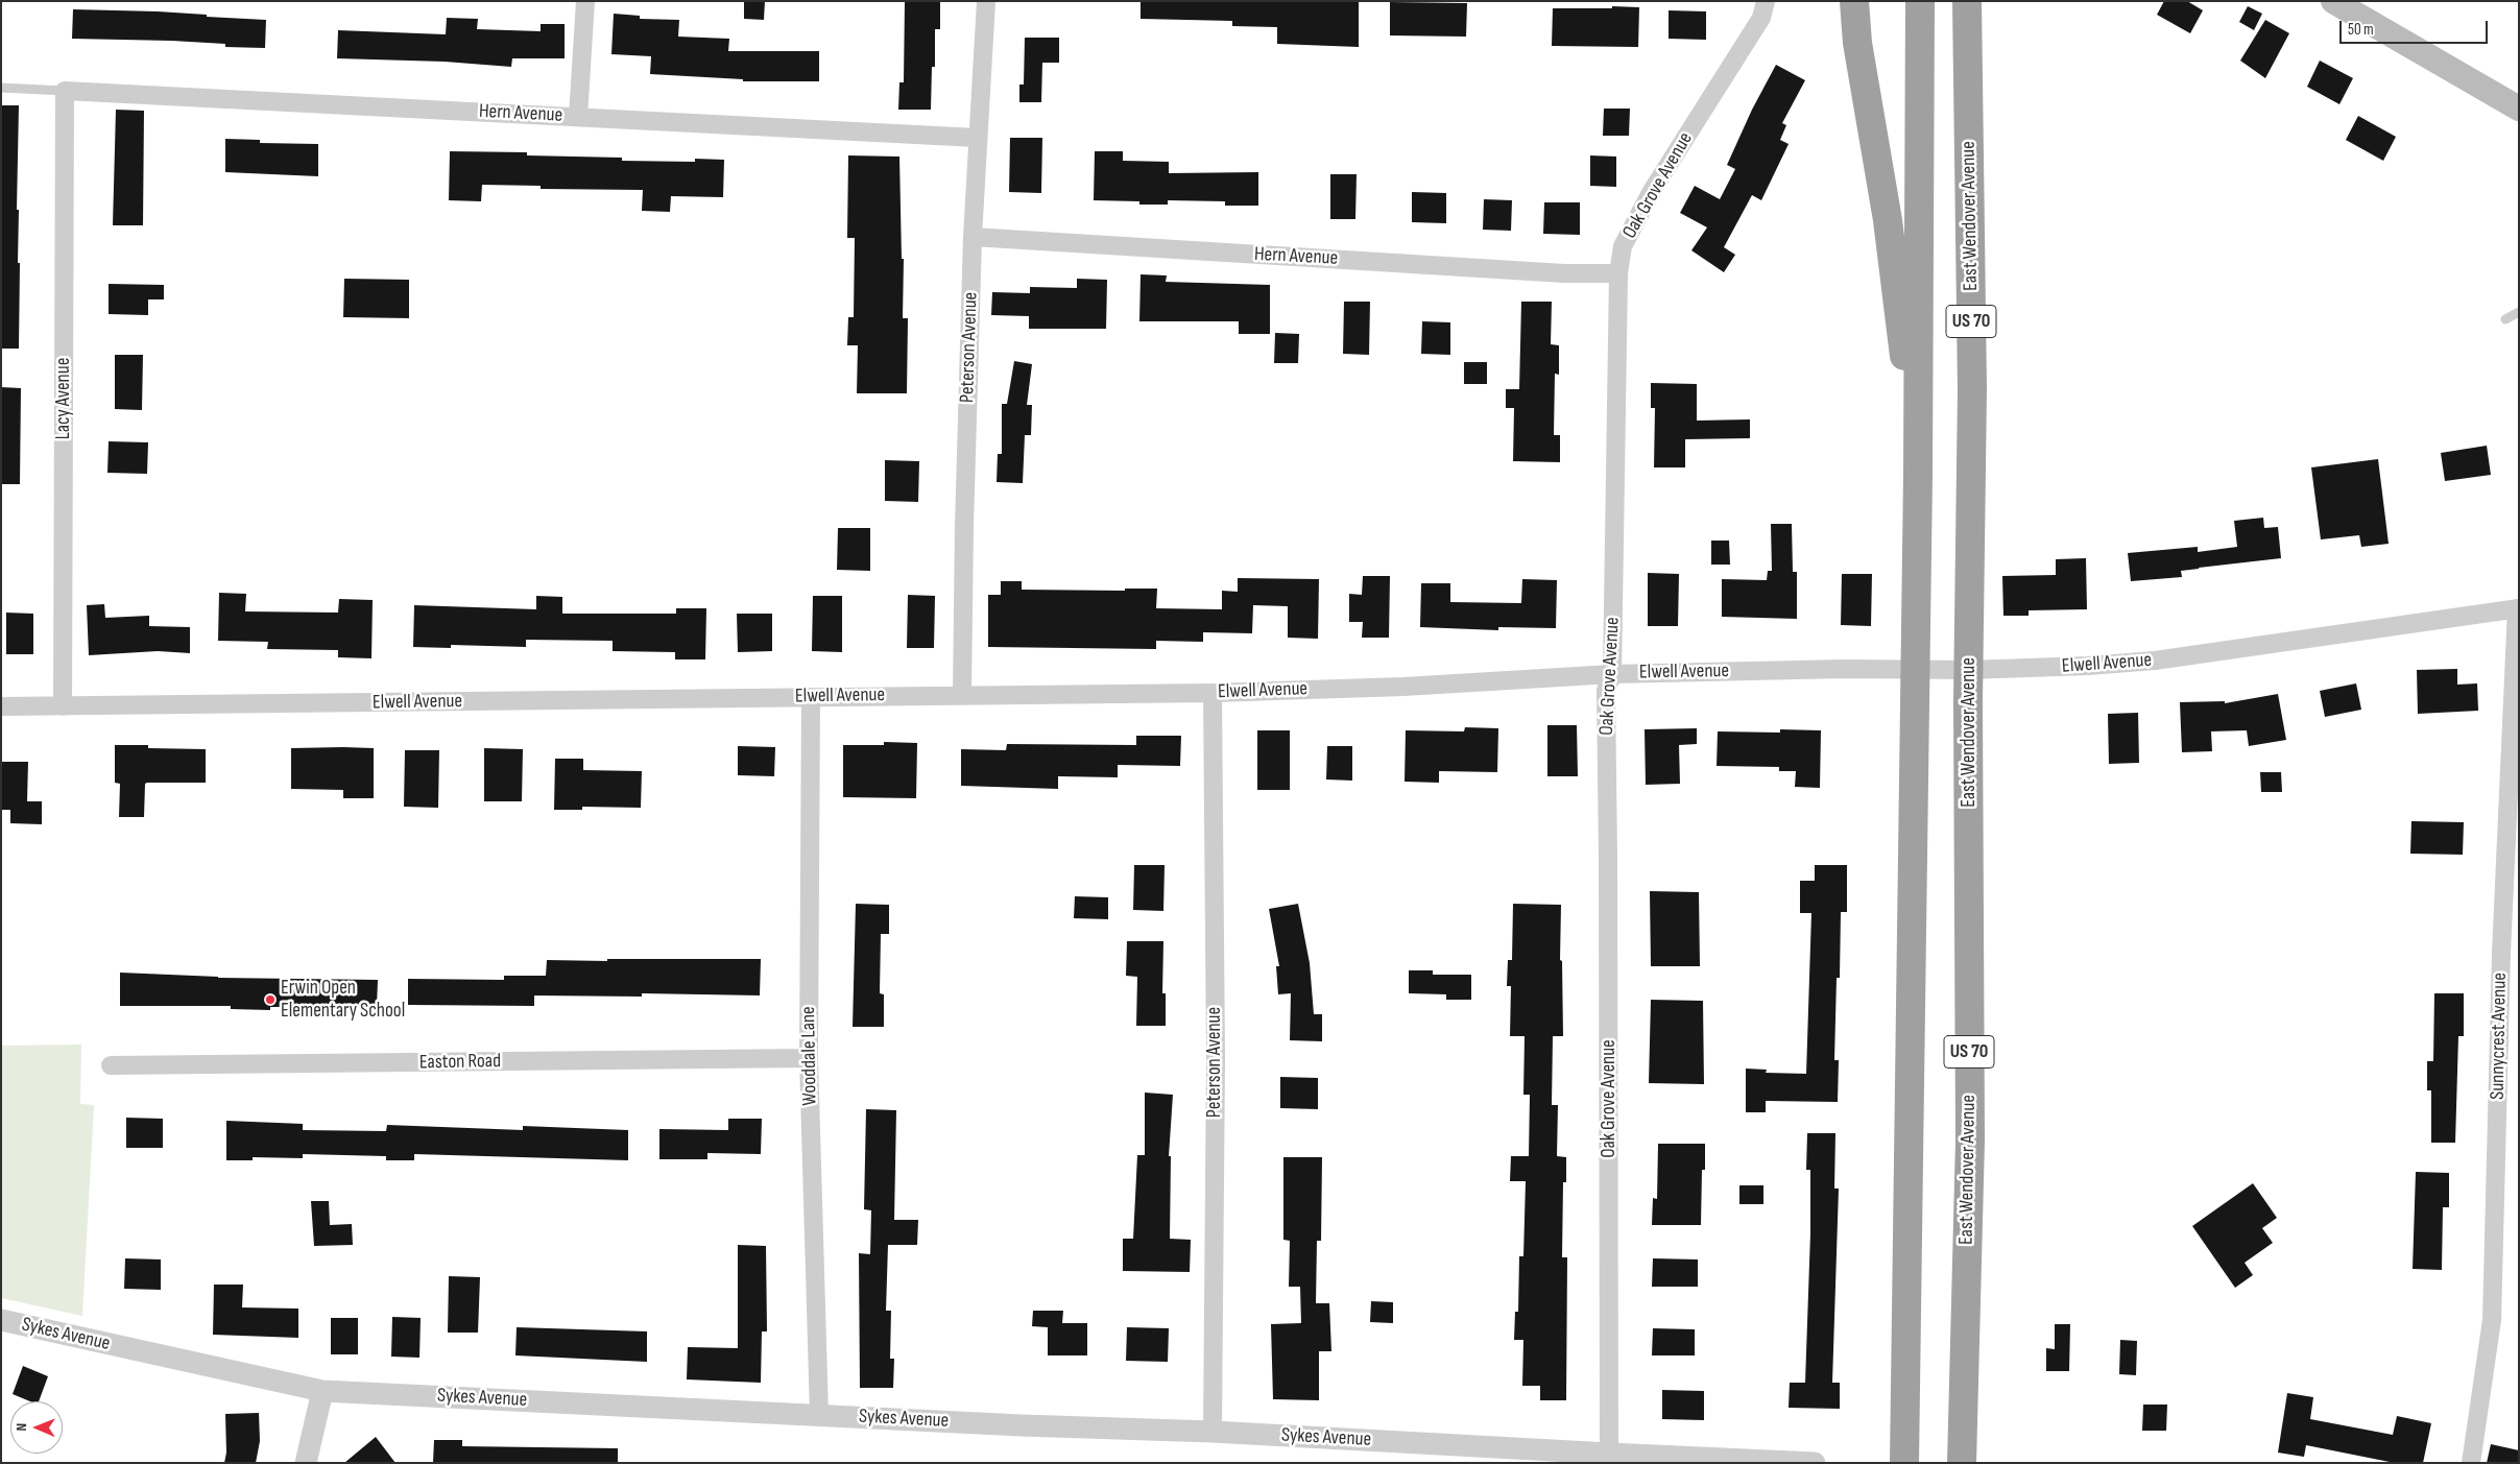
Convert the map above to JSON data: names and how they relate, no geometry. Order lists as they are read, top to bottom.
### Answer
{
  "streets": {
    "highway": ["East Wendover Avenue", "US 70"],
    "street": [
      "Hern Avenue",
      "Oak Grove Avenue",
      "Peterson Avenue",
      "Lacy Avenue",
      "Elwell Avenue",
      "Sunnycrest Avenue",
      "Wooddale Lane",
      "Easton Road",
      "Sykes Avenue"
    ]
  },
  "crossings": [
    ["Hern Avenue", "Oak Grove Avenue"],
    ["Hern Avenue", "Peterson Avenue"],
    ["Hern Avenue", "Lacy Avenue"],
    ["Oak Grove Avenue", "Elwell Avenue"],
    ["Oak Grove Avenue", "Sykes Avenue"],
    ["East Wendover Avenue", "Elwell Avenue"],
    ["US 70", "Elwell Avenue"],
    ["Peterson Avenue", "Elwell Avenue"],
    ["Peterson Avenue", "Sykes Avenue"],
    ["Lacy Avenue", "Elwell Avenue"],
    ["Elwell Avenue", "Sunnycrest Avenue"],
    ["Elwell Avenue", "Wooddale Lane"],
    ["Wooddale Lane", "Easton Road"],
    ["Wooddale Lane", "Sykes Avenue"]
  ],
  "places": ["Erwin Open Elementary School"],
  "scale_bar": "50 m",
  "north": "left"
}
